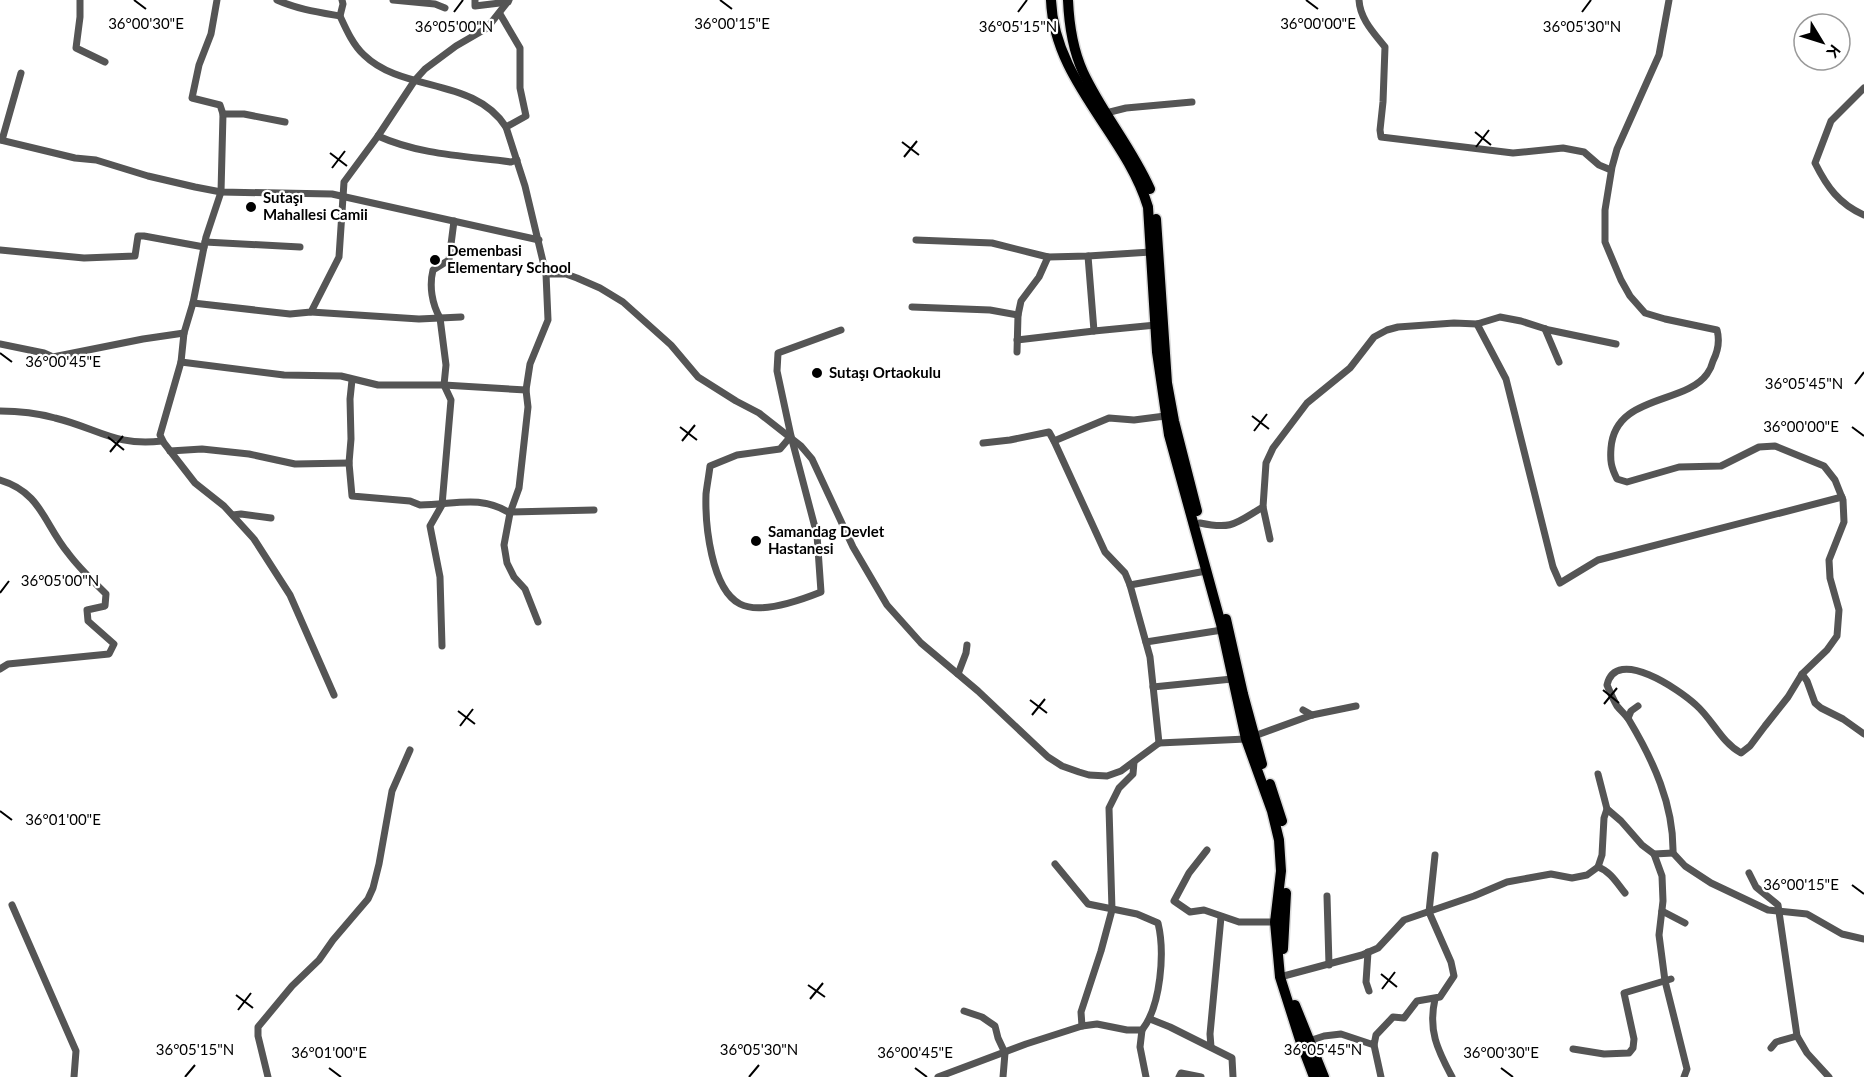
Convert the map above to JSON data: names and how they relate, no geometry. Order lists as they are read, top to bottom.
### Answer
{
  "places": [
    "Sutaşı Mahallesi Camii",
    "Demenbasi Elementary School",
    "Sutaşı Ortaokulu",
    "Samandag Devlet Hastanesi"
  ],
  "north": "bottom right",
  "coordinates": [
    "36°00'30\"E",
    "36°00'15\"E",
    "36°00'00\"E",
    "36°05'15\"N",
    "36°05'00\"N",
    "36°05'30\"N",
    "36°00'45\"E",
    "36°05'45\"N",
    "36°01'00\"E"
  ]
}
